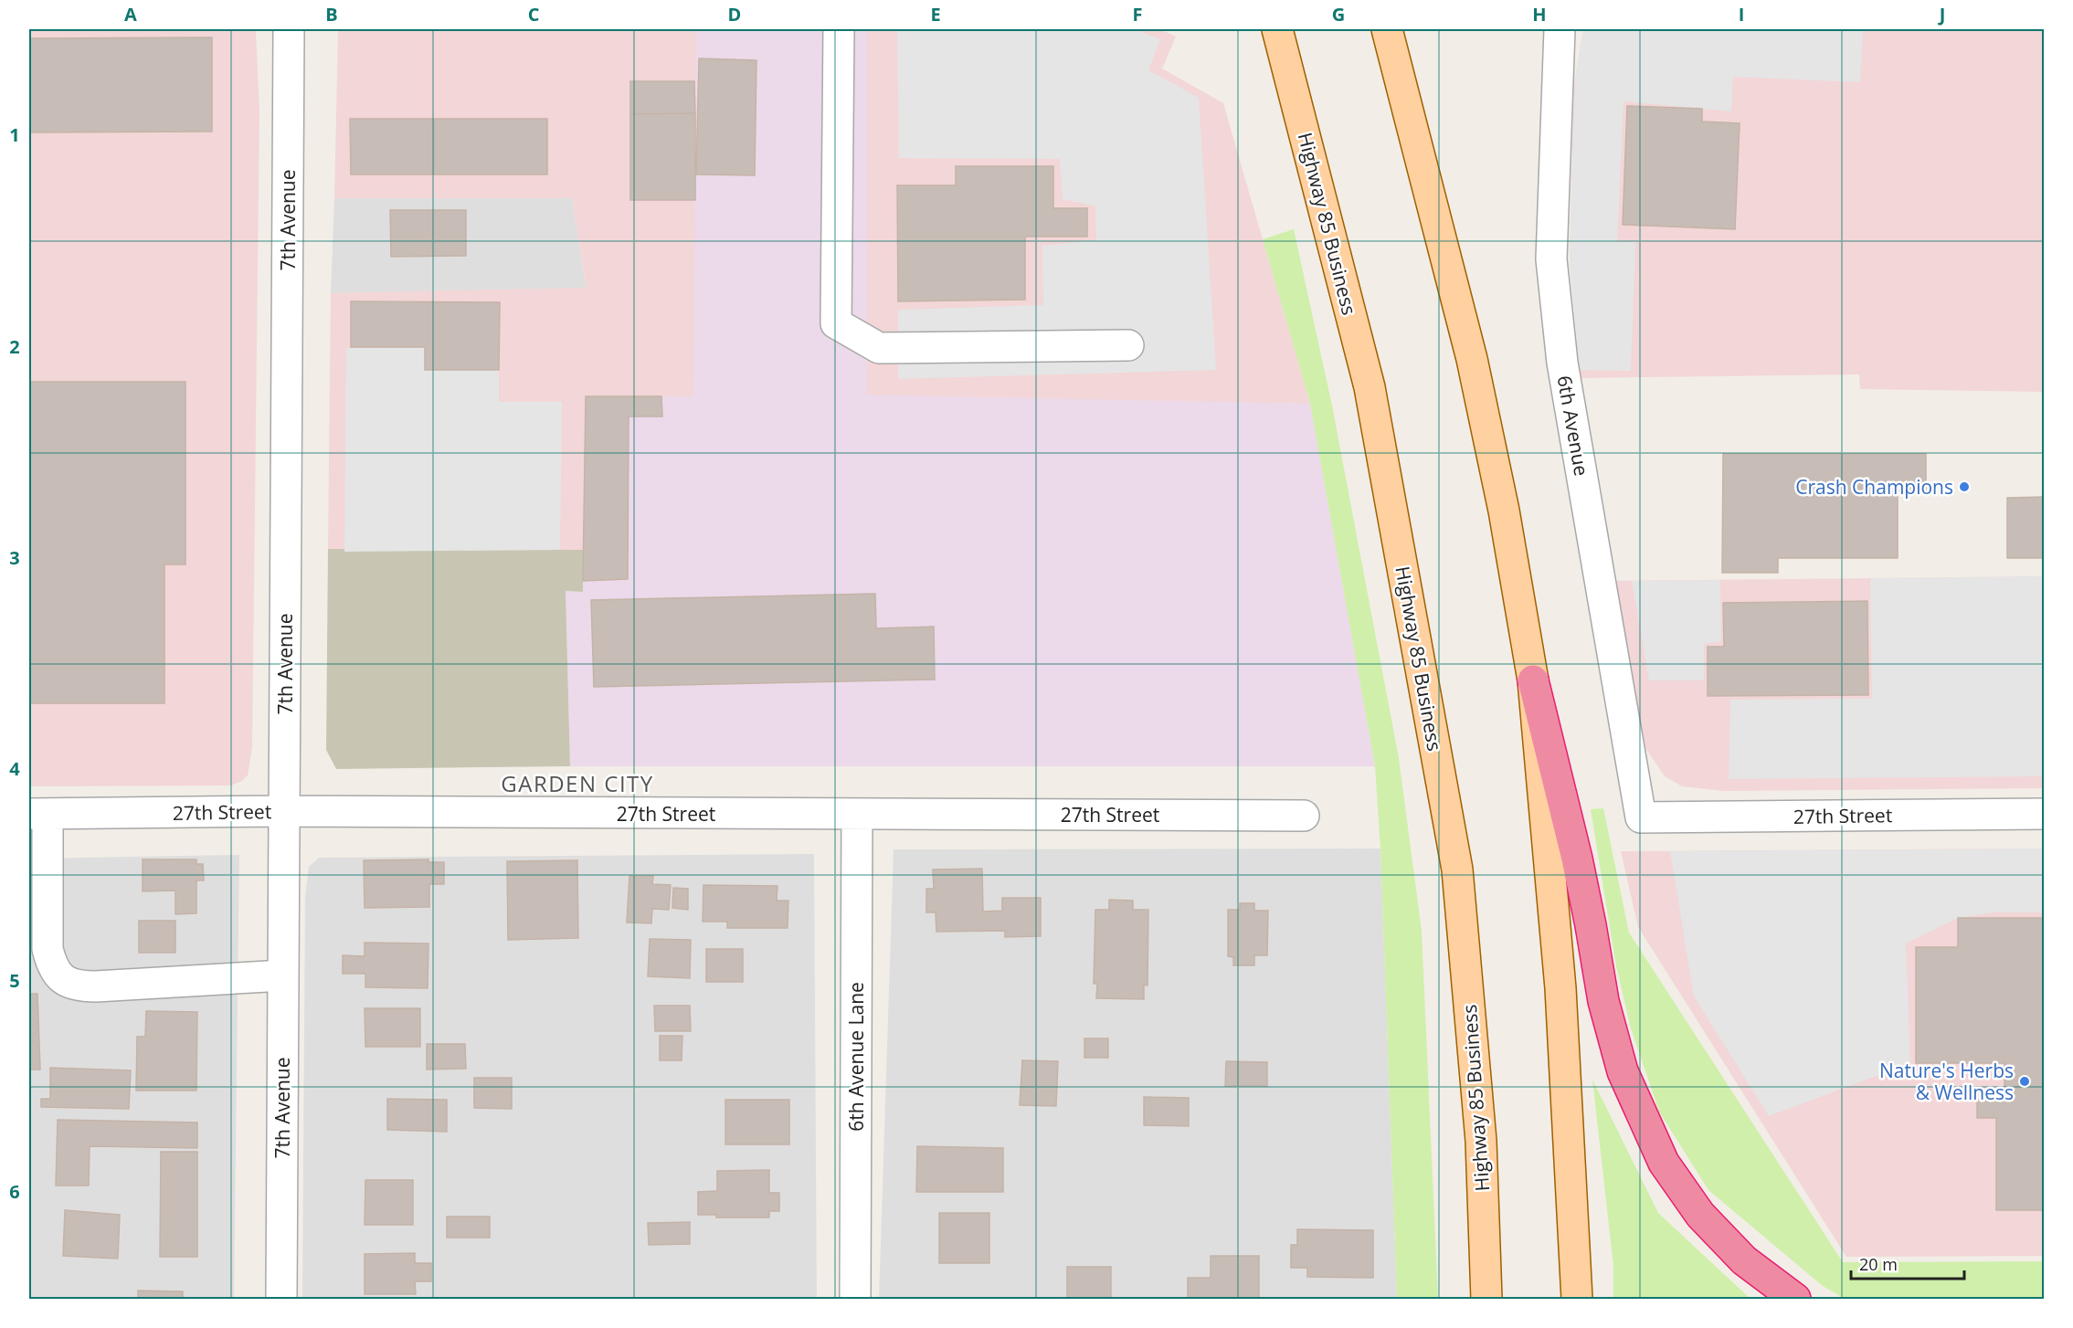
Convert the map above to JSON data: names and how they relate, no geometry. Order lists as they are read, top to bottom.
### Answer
{
  "streets": {
    "main road": ["Highway 85 Business"],
    "street": [
      "7th Avenue",
      "6th Avenue",
      "27th Street",
      "6th Avenue Lane"
    ]
  },
  "crossings": [
    ["7th Avenue", "27th Street"],
    ["6th Avenue", "27th Street"],
    ["27th Street", "6th Avenue Lane"]
  ],
  "districts": ["GARDEN CITY"],
  "places": ["Crash Champions", "Nature's Herbs & Wellness"],
  "scale_bar": "20 m",
  "grid": {
    "columns": [
      "A",
      "B",
      "C",
      "D",
      "E",
      "F",
      "G",
      "H",
      "I",
      "J"
    ],
    "rows": [
      "1",
      "2",
      "3",
      "4",
      "5",
      "6"
    ]
  }
}
